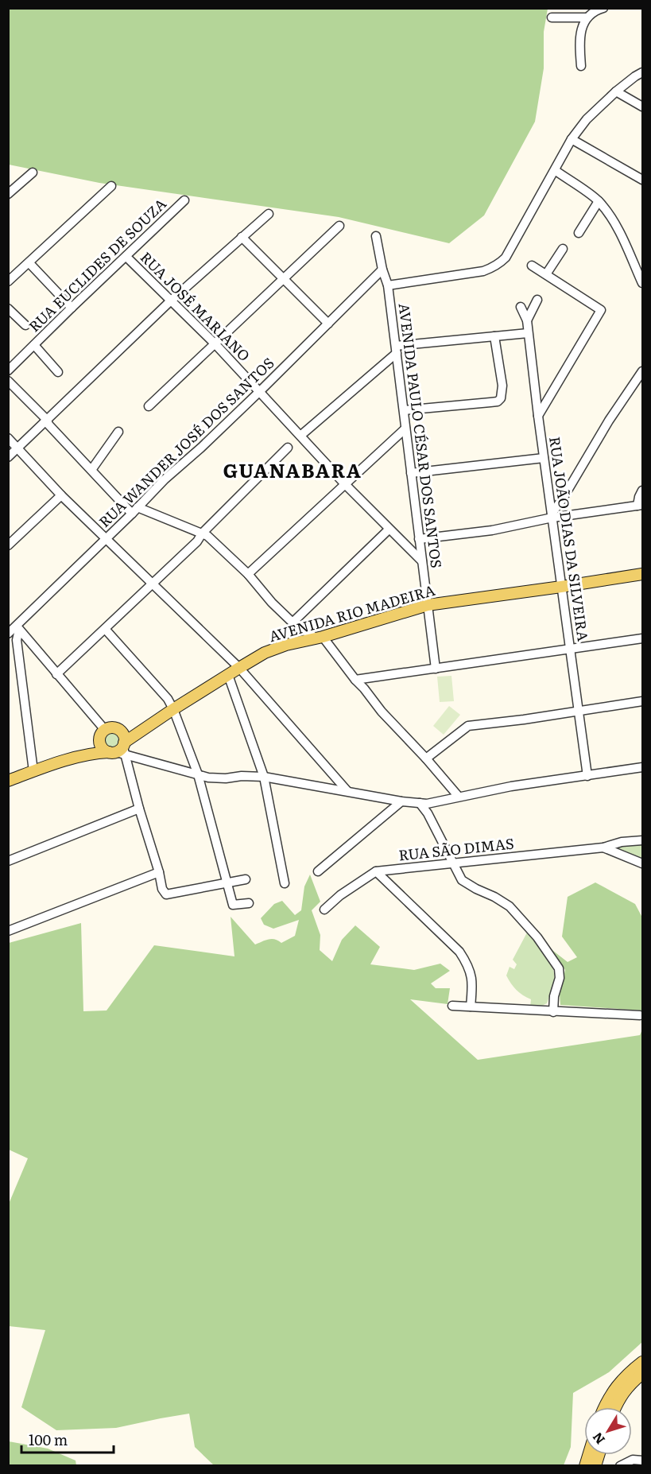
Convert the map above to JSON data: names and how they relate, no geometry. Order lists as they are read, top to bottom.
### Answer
{
  "streets": {
    "main road": ["AVENIDA RIO MADEIRA"],
    "street": [
      "RUA EUCLIDES DE SOUZA",
      "RUA JOSÉ MARIANO",
      "AVENIDA PAULO CÉSAR DOS SANTOS",
      "RUA WANDER JOSÉ DOS SANTOS",
      "RUA JOÃO DIAS DA SILVEIRA",
      "RUA SÃO DIMAS"
    ]
  },
  "crossings": [
    ["RUA EUCLIDES DE SOUZA", "RUA JOSÉ MARIANO"],
    ["RUA JOSÉ MARIANO", "AVENIDA PAULO CÉSAR DOS SANTOS"],
    ["RUA JOSÉ MARIANO", "RUA WANDER JOSÉ DOS SANTOS"],
    ["AVENIDA PAULO CÉSAR DOS SANTOS", "RUA WANDER JOSÉ DOS SANTOS"],
    ["AVENIDA PAULO CÉSAR DOS SANTOS", "AVENIDA RIO MADEIRA"],
    ["RUA JOÃO DIAS DA SILVEIRA", "AVENIDA RIO MADEIRA"]
  ],
  "districts": ["GUANABARA"],
  "scale_bar": "100 m",
  "north": "bottom left"
}
